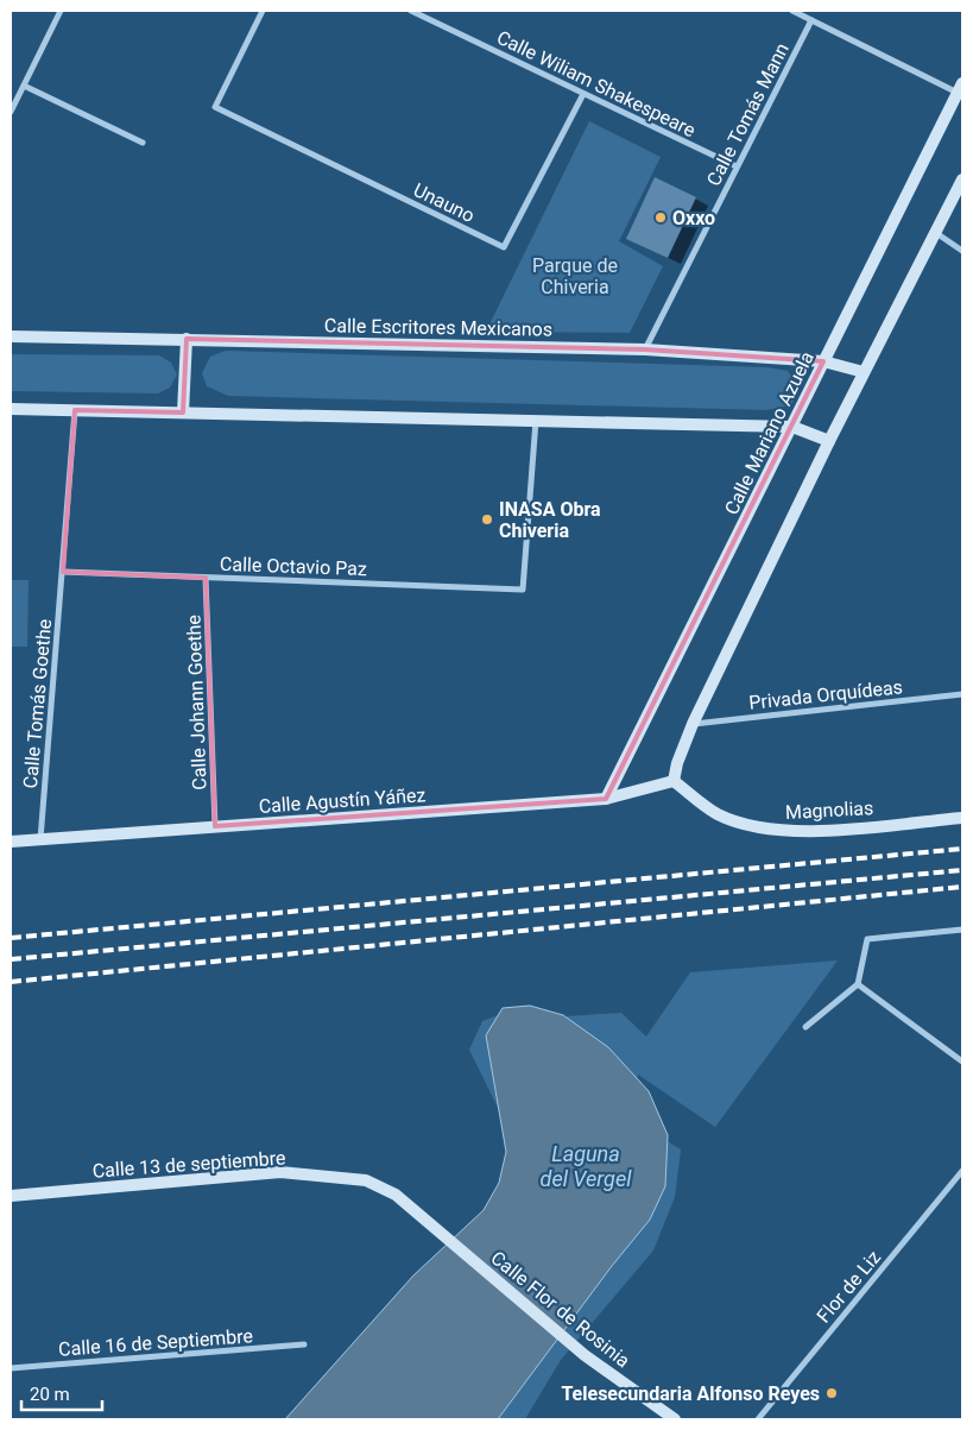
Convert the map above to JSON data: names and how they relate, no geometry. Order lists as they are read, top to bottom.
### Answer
{
  "streets": {
    "street": [
      "Calle Wiliam Shakespeare",
      "Calle Tomás Mann",
      "Unauno",
      "Calle Escritores Mexicanos",
      "Calle Mariano Azuela",
      "Calle Octavio Paz",
      "Privada Orquídeas",
      "Calle Johann Goethe",
      "Calle Tomás Goethe",
      "Calle Agustín Yáñez",
      "Magnolias",
      "Calle 13 de septiembre",
      "Flor de Liz",
      "Calle Flor de Rosinia",
      "Calle 16 de Septiembre"
    ]
  },
  "crossings": [
    ["Calle Wiliam Shakespeare", "Calle Tomás Mann"],
    ["Calle Wiliam Shakespeare", "Unauno"],
    ["Calle Tomás Mann", "Calle Escritores Mexicanos"],
    ["Calle Escritores Mexicanos", "Calle Mariano Azuela"],
    ["Calle Mariano Azuela", "Calle Agustín Yáñez"],
    ["Calle Octavio Paz", "Calle Johann Goethe"],
    ["Calle Octavio Paz", "Calle Tomás Goethe"],
    ["Calle Johann Goethe", "Calle Agustín Yáñez"],
    ["Calle Tomás Goethe", "Calle Agustín Yáñez"],
    ["Calle Agustín Yáñez", "Magnolias"],
    ["Calle 13 de septiembre", "Calle Flor de Rosinia"]
  ],
  "water": ["Laguna del Vergel"],
  "parks": ["Parque de Chiveria"],
  "places": ["Oxxo", "INASA Obra Chiveria", "Telesecundaria Alfonso Reyes"],
  "scale_bar": "20 m"
}
